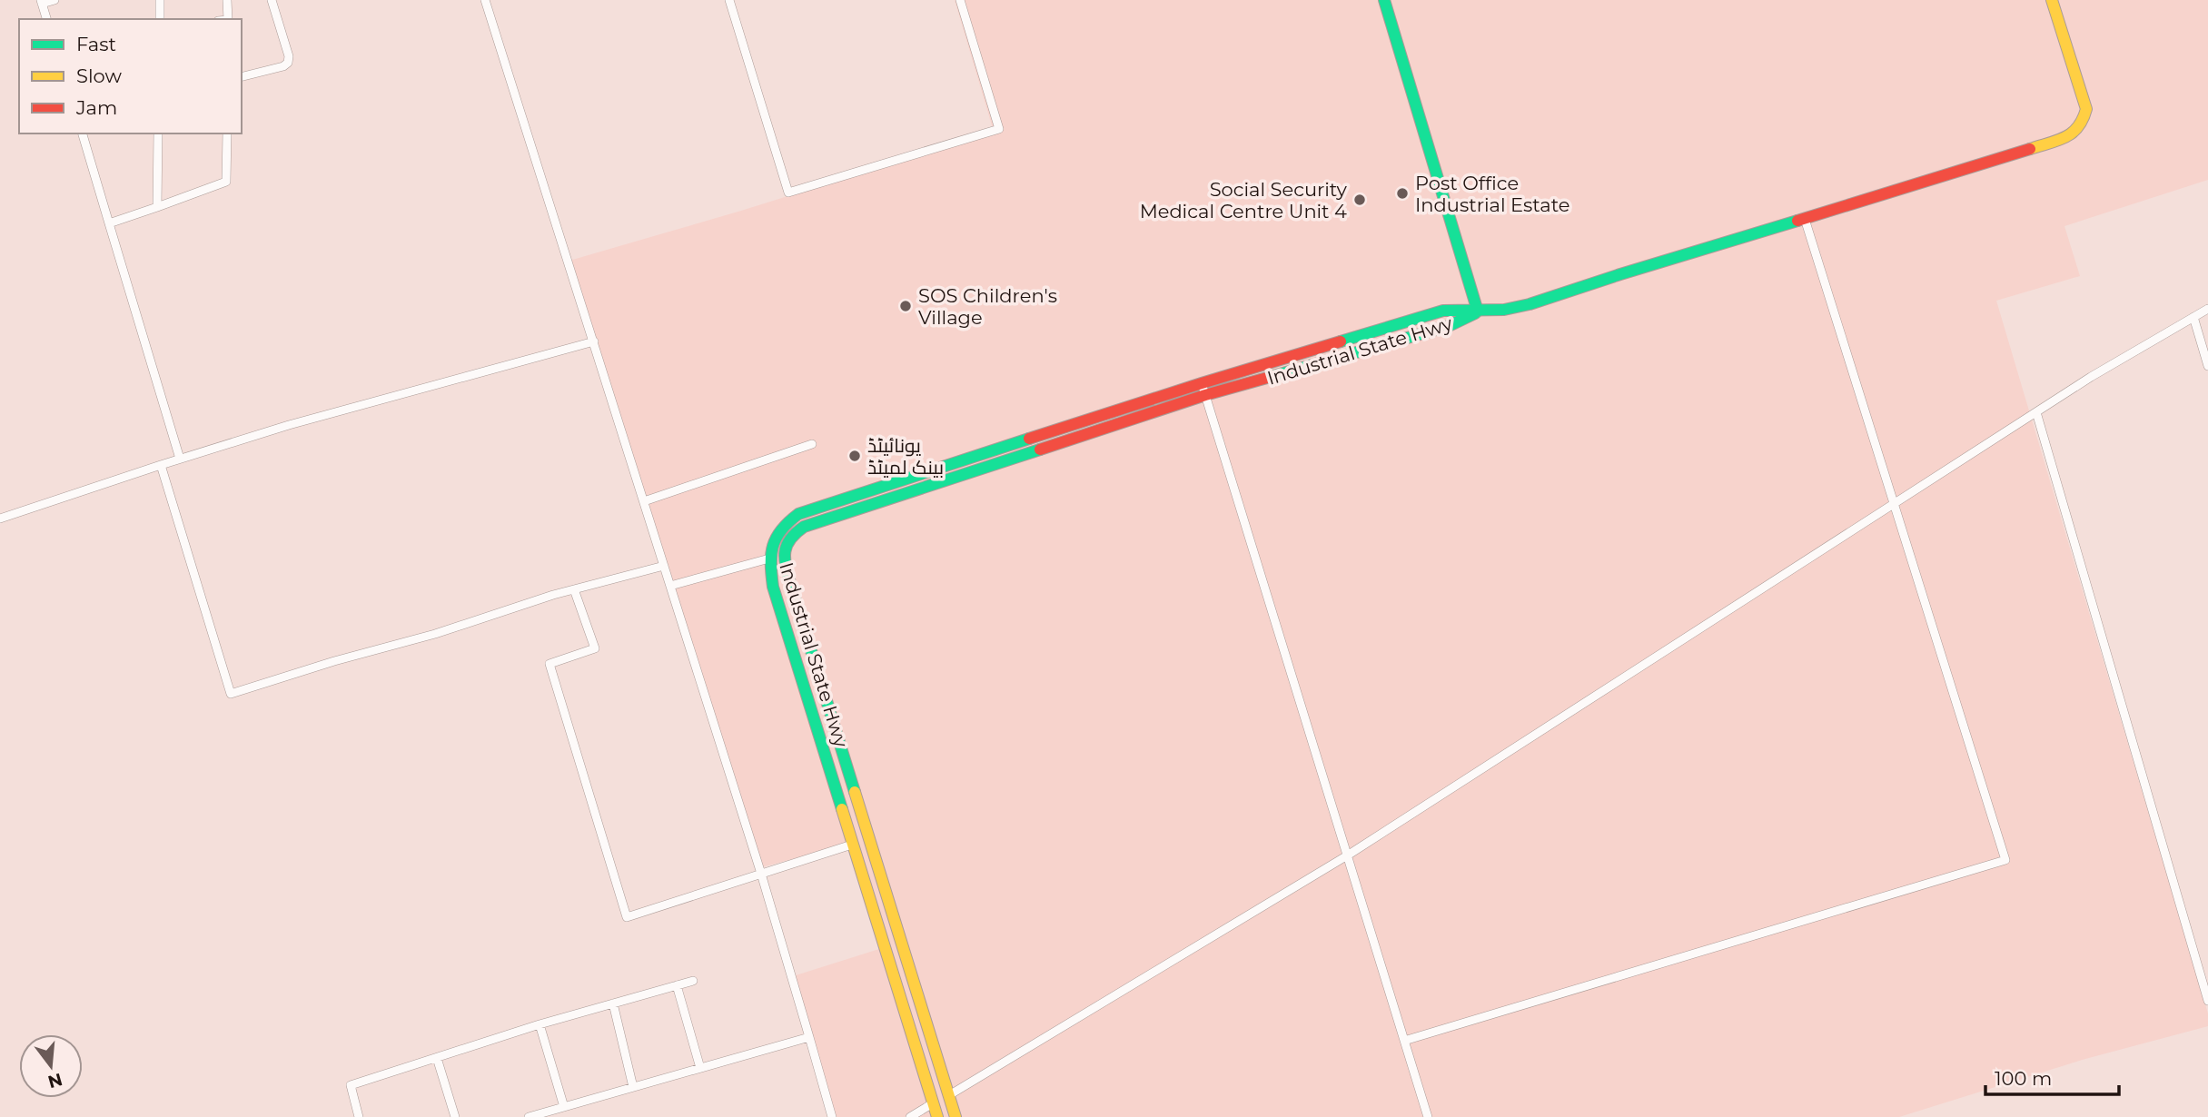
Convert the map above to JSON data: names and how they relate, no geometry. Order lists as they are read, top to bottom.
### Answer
{
  "streets": {
    "main road": ["Industrial State Hwy"]
  },
  "places": [
    "Post Office Industrial Estate",
    "Social Security Medical Centre Unit 4",
    "SOS Children's Village",
    "یونائیٹڈ بینک لمیٹڈ"
  ],
  "legend": ["Fast", "Slow", "Jam"],
  "scale_bar": "100 m",
  "north": "bottom"
}
